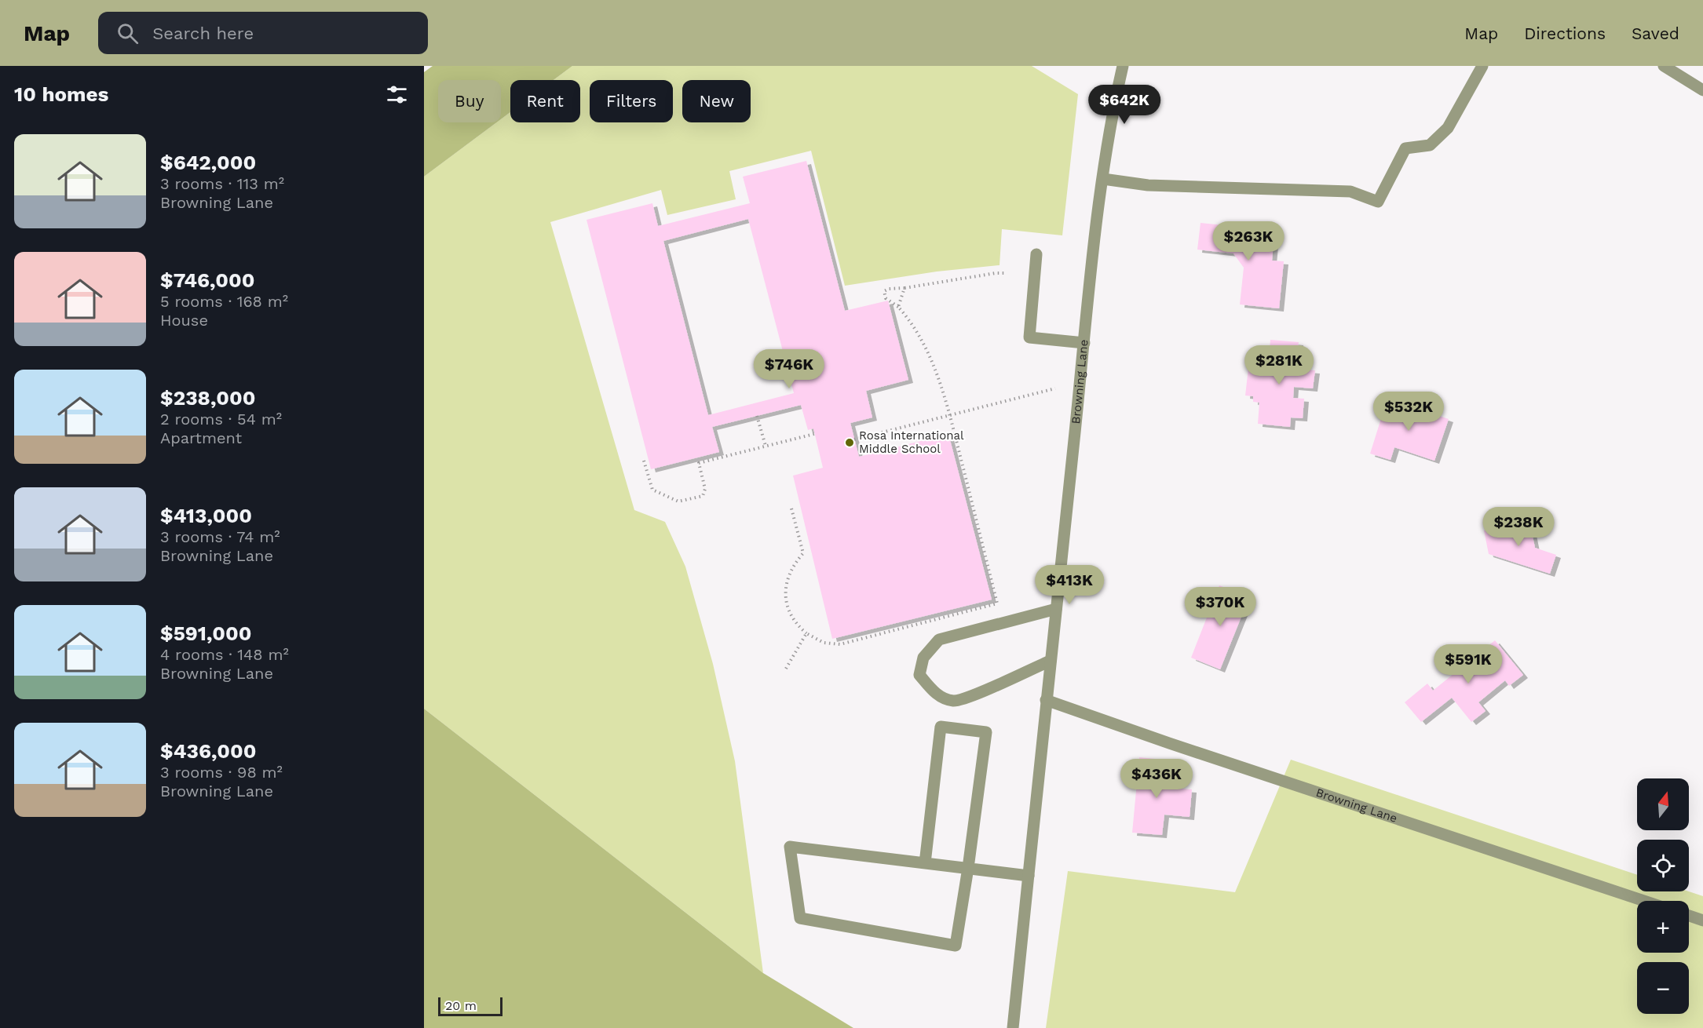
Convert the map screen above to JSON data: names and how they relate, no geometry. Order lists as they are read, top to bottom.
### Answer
{
  "streets": {
    "street": ["Browning Lane"]
  },
  "places": ["Rosa International Middle School"],
  "scale_bar": "20 m",
  "north": "top",
  "page": {
    "header": "Map",
    "search": "Search here",
    "nav": ["Map", "Directions", "Saved"],
    "heading": "10 homes",
    "chip": [
      "Buy",
      "Rent",
      "Filters",
      "New"
    ],
    "price": [
      "$642K",
      "$263K",
      "$281K",
      "$746K",
      "$532K",
      "$238K",
      "$413K",
      "$370K",
      "$591K",
      "$436K"
    ],
    "list": [
      {
        "name": "$642,000",
        "note": "3 rooms · 113 m² · Browning Lane"
      },
      {
        "name": "$746,000",
        "note": "5 rooms · 168 m² · House"
      },
      {
        "name": "$238,000",
        "note": "2 rooms · 54 m² · Apartment"
      },
      {
        "name": "$413,000",
        "note": "3 rooms · 74 m² · Browning Lane"
      },
      {
        "name": "$591,000",
        "note": "4 rooms · 148 m² · Browning Lane"
      },
      {
        "name": "$436,000",
        "note": "3 rooms · 98 m² · Browning Lane"
      }
    ],
    "map_buttons": ["+", "−"],
    "scale": "20 m"
  }
}
